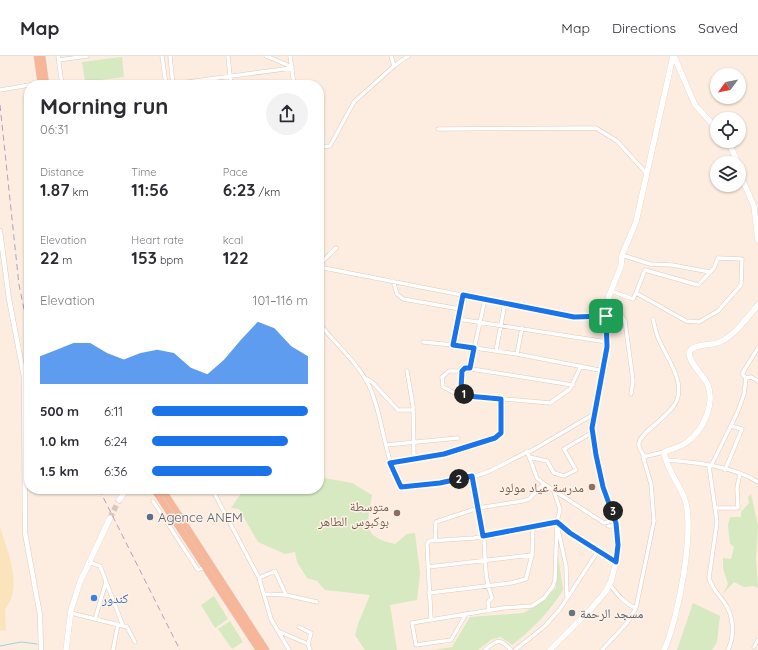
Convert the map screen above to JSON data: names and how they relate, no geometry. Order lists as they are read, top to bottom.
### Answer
{
  "places": [
    "مدرسة عياد مولود",
    "متوسطة بوكبوس الطاهر",
    "Agence ANEM",
    "كندور",
    "مسجد الرحمة"
  ],
  "north": "bottom left",
  "page": {
    "header": "Map",
    "nav": ["Map", "Directions", "Saved"],
    "heading": ["Morning run", "06:31"],
    "stats": [
      ["Distance", "1.87 km"],
      ["Time", "11:56"],
      ["Pace", "6:23 /km"],
      ["Elevation", "22 m"],
      ["Heart rate", "153 bpm"],
      ["kcal", "122"]
    ],
    "chart": ["Elevation", "101–116 m"],
    "pins": ["1", "2", "3"],
    "list": [
      {
        "name": "500 m",
        "note": "6:11"
      },
      {
        "name": "1.0 km",
        "note": "6:24"
      },
      {
        "name": "1.5 km",
        "note": "6:36"
      }
    ]
  }
}
